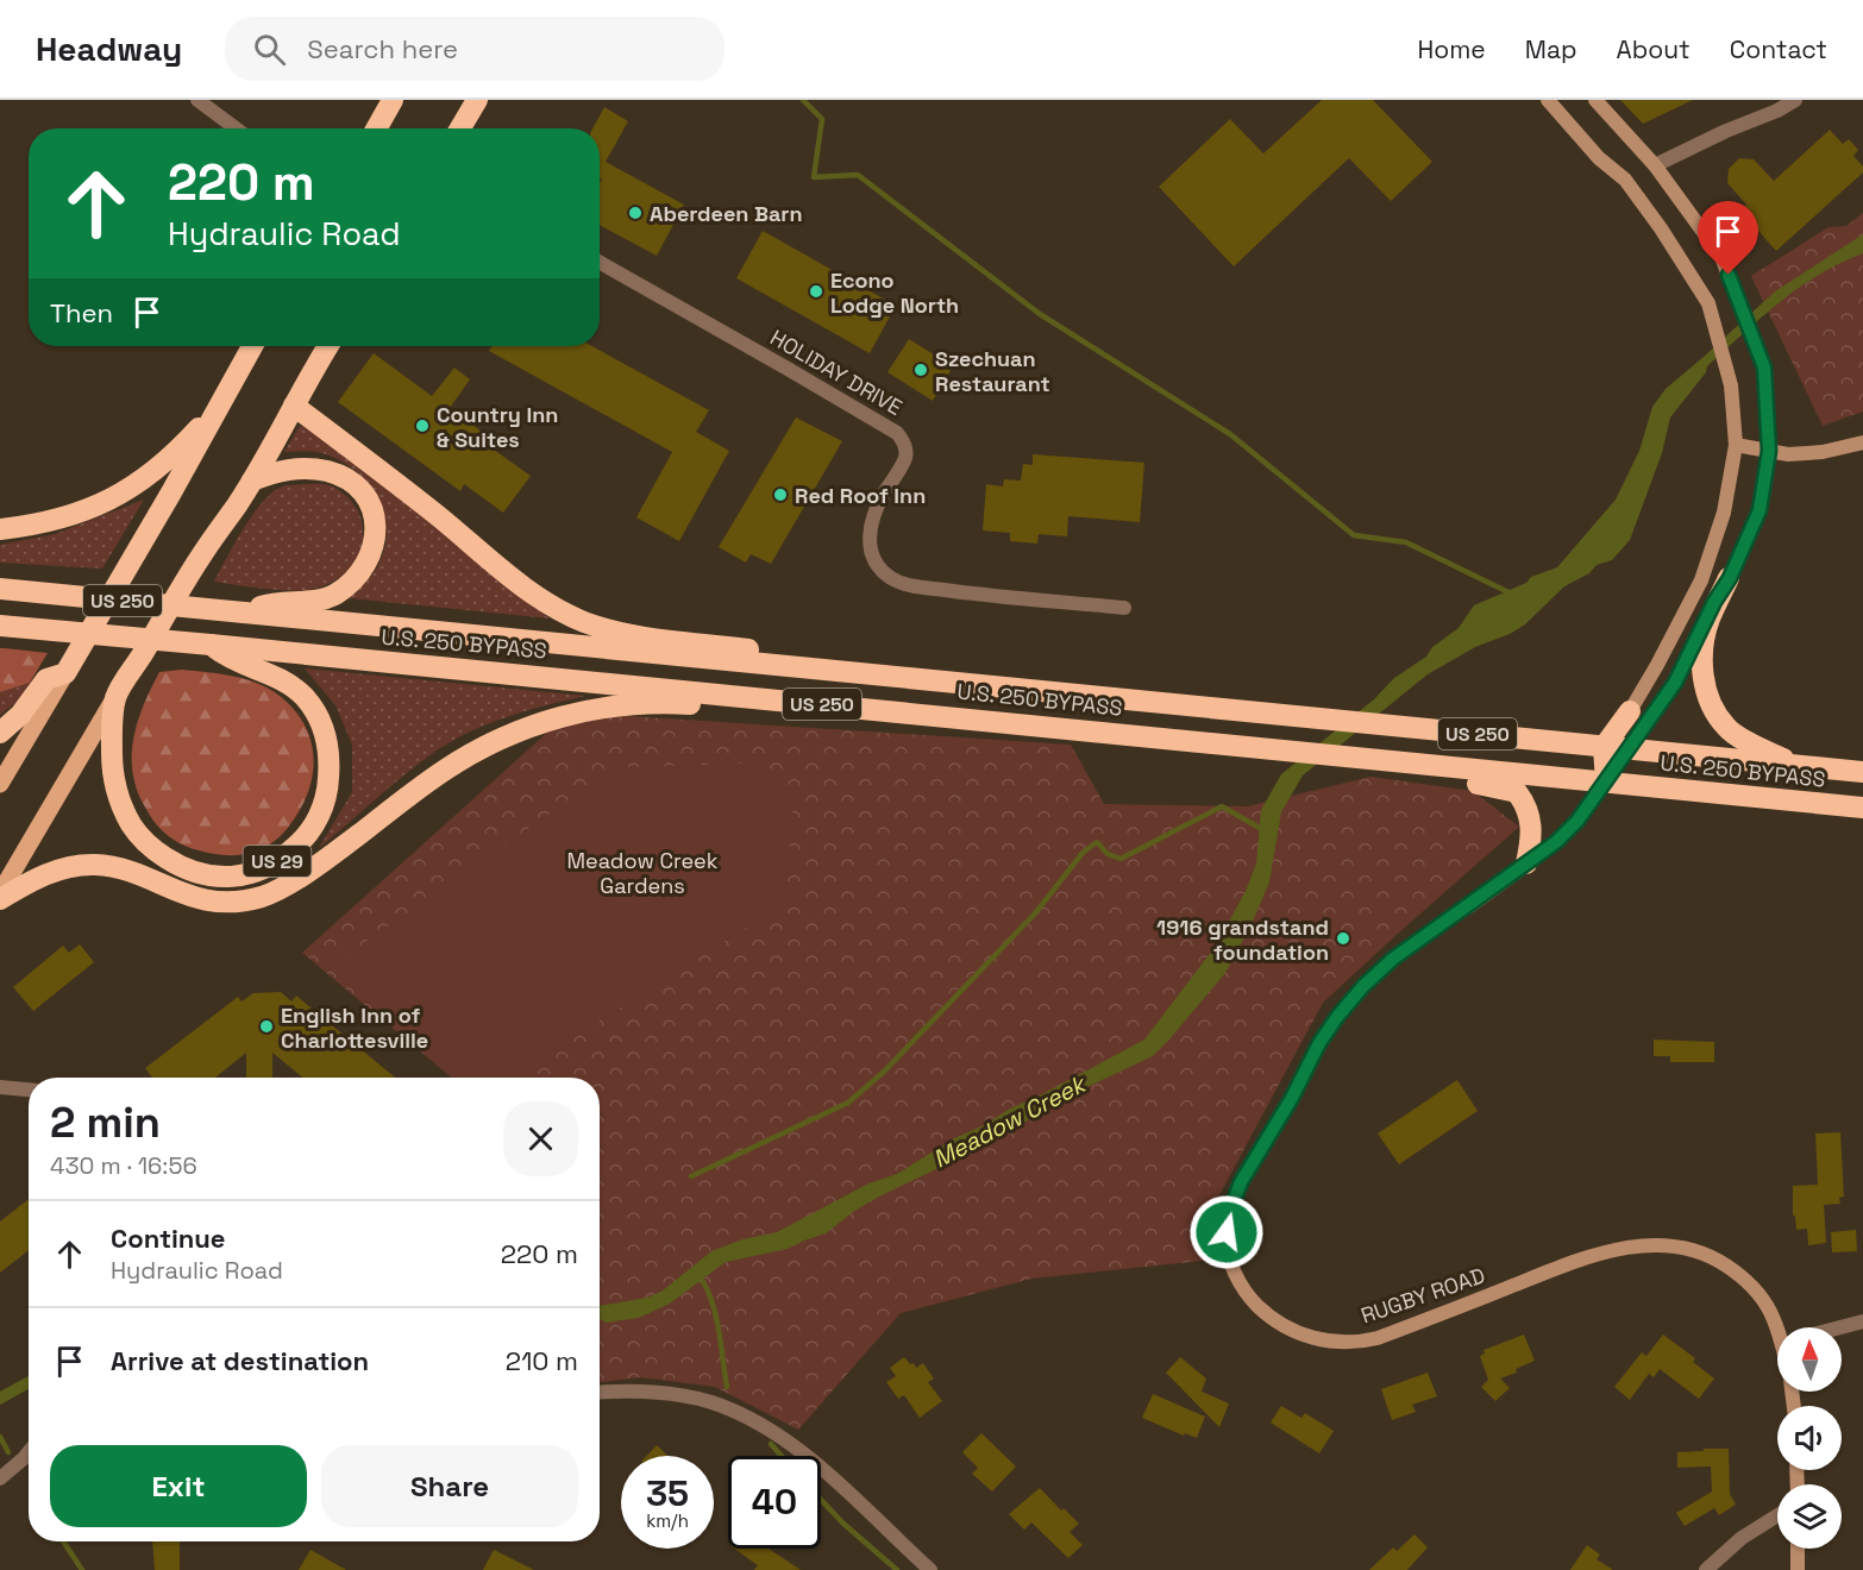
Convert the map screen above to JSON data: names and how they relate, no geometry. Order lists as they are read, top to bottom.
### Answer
{
  "streets": {
    "highway": ["US 250", "U.S. 250 BYPASS", "US 29"],
    "street": ["HOLIDAY DRIVE", "RUGBY ROAD"]
  },
  "crossings": [
    ["US 250", "U.S. 250 BYPASS"],
    ["US 250", "RUGBY ROAD"],
    ["U.S. 250 BYPASS", "US 29"],
    ["U.S. 250 BYPASS", "RUGBY ROAD"]
  ],
  "water": ["Meadow Creek"],
  "parks": ["Meadow Creek Gardens"],
  "places": [
    "Aberdeen Barn",
    "Econo Lodge North",
    "Szechuan Restaurant",
    "Country Inn & Suites",
    "Red Roof Inn",
    "1916 grandstand foundation",
    "English Inn of Charlottesville"
  ],
  "north": "top",
  "page": {
    "header": "Headway",
    "search": "Search here",
    "nav": [
      "Home",
      "Map",
      "About",
      "Contact"
    ],
    "turn": ["220 m", "Hydraulic Road"],
    "then": "Then",
    "heading": ["2 min", "430 m · 16:56"],
    "list": [
      {
        "name": "Continue",
        "note": "Hydraulic Road",
        "value": "220 m"
      },
      {
        "name": "Arrive at destination",
        "value": "210 m"
      }
    ],
    "buttons": ["Exit", "Share"],
    "speed": "35 km/h",
    "limit": "40"
  }
}
